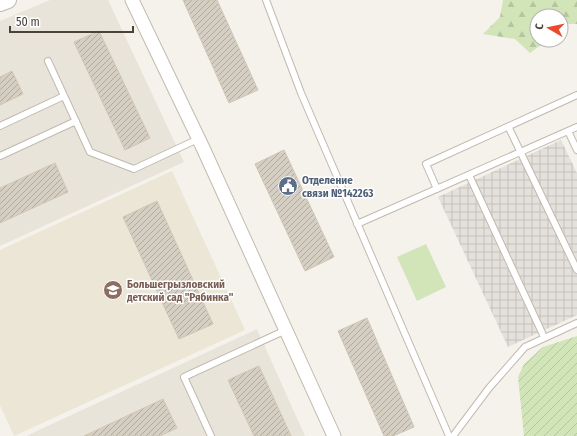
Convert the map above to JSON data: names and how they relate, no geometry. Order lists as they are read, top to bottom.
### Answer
{
  "places": {
    "public building": ["Отделение связи №142263"],
    "school or university": ["Большегрызловский детский сад \"Рябинка\""]
  },
  "scale_bar": "50 m",
  "north": "left"
}
